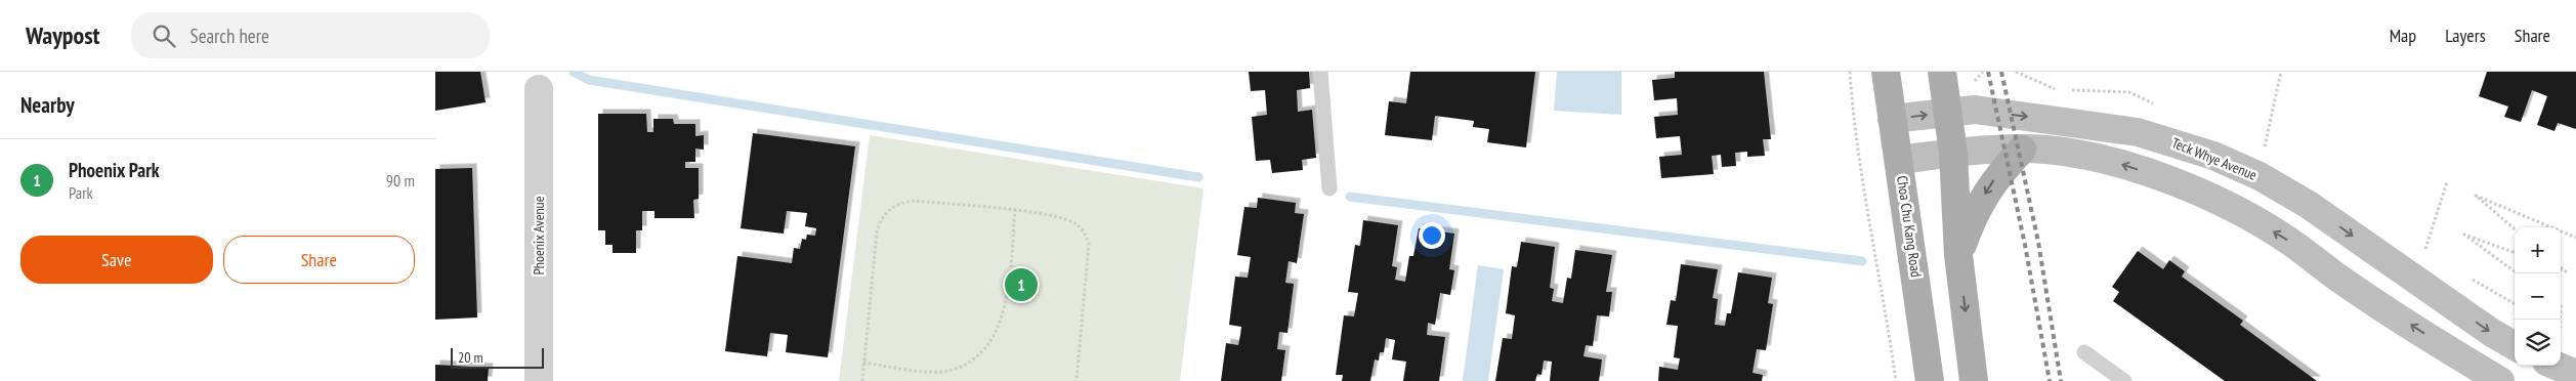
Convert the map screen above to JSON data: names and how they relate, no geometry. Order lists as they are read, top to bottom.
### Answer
{
  "streets": {
    "main road": ["Teck Whye Avenue", "Choa Chu Kang Road"],
    "street": ["Phoenix Avenue"]
  },
  "crossings": [
    ["Teck Whye Avenue", "Choa Chu Kang Road"]
  ],
  "scale_bar": "20 m",
  "page": {
    "header": "Waypost",
    "search": "Search here",
    "nav": ["Map", "Layers", "Share"],
    "heading": "Nearby",
    "list": [
      {
        "mark": "1",
        "name": "Phoenix Park",
        "note": "Park",
        "value": "90 m"
      }
    ],
    "buttons": ["Save", "Share"],
    "map_buttons": ["+", "−"],
    "pins": "1",
    "scale": "20 m"
  }
}
